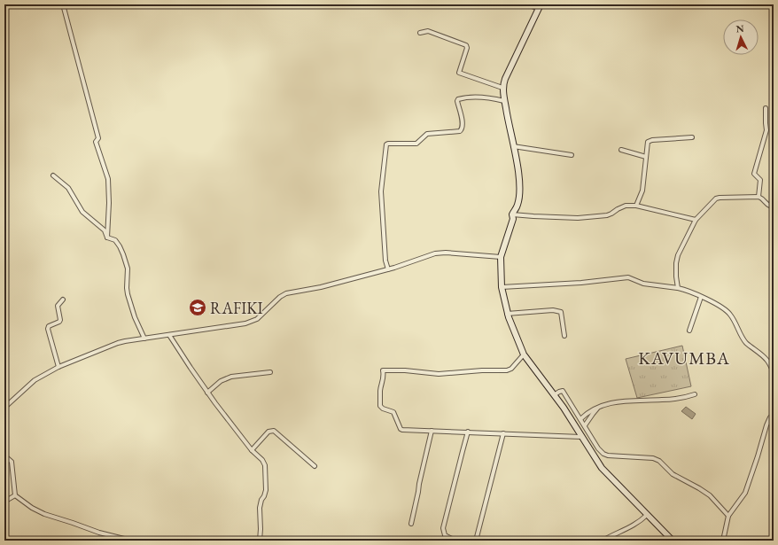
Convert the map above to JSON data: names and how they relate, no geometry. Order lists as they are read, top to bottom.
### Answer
{
  "districts": ["KAVUMBA"],
  "places": {
    "school or university": ["RAFIKI"]
  },
  "north": "top"
}
